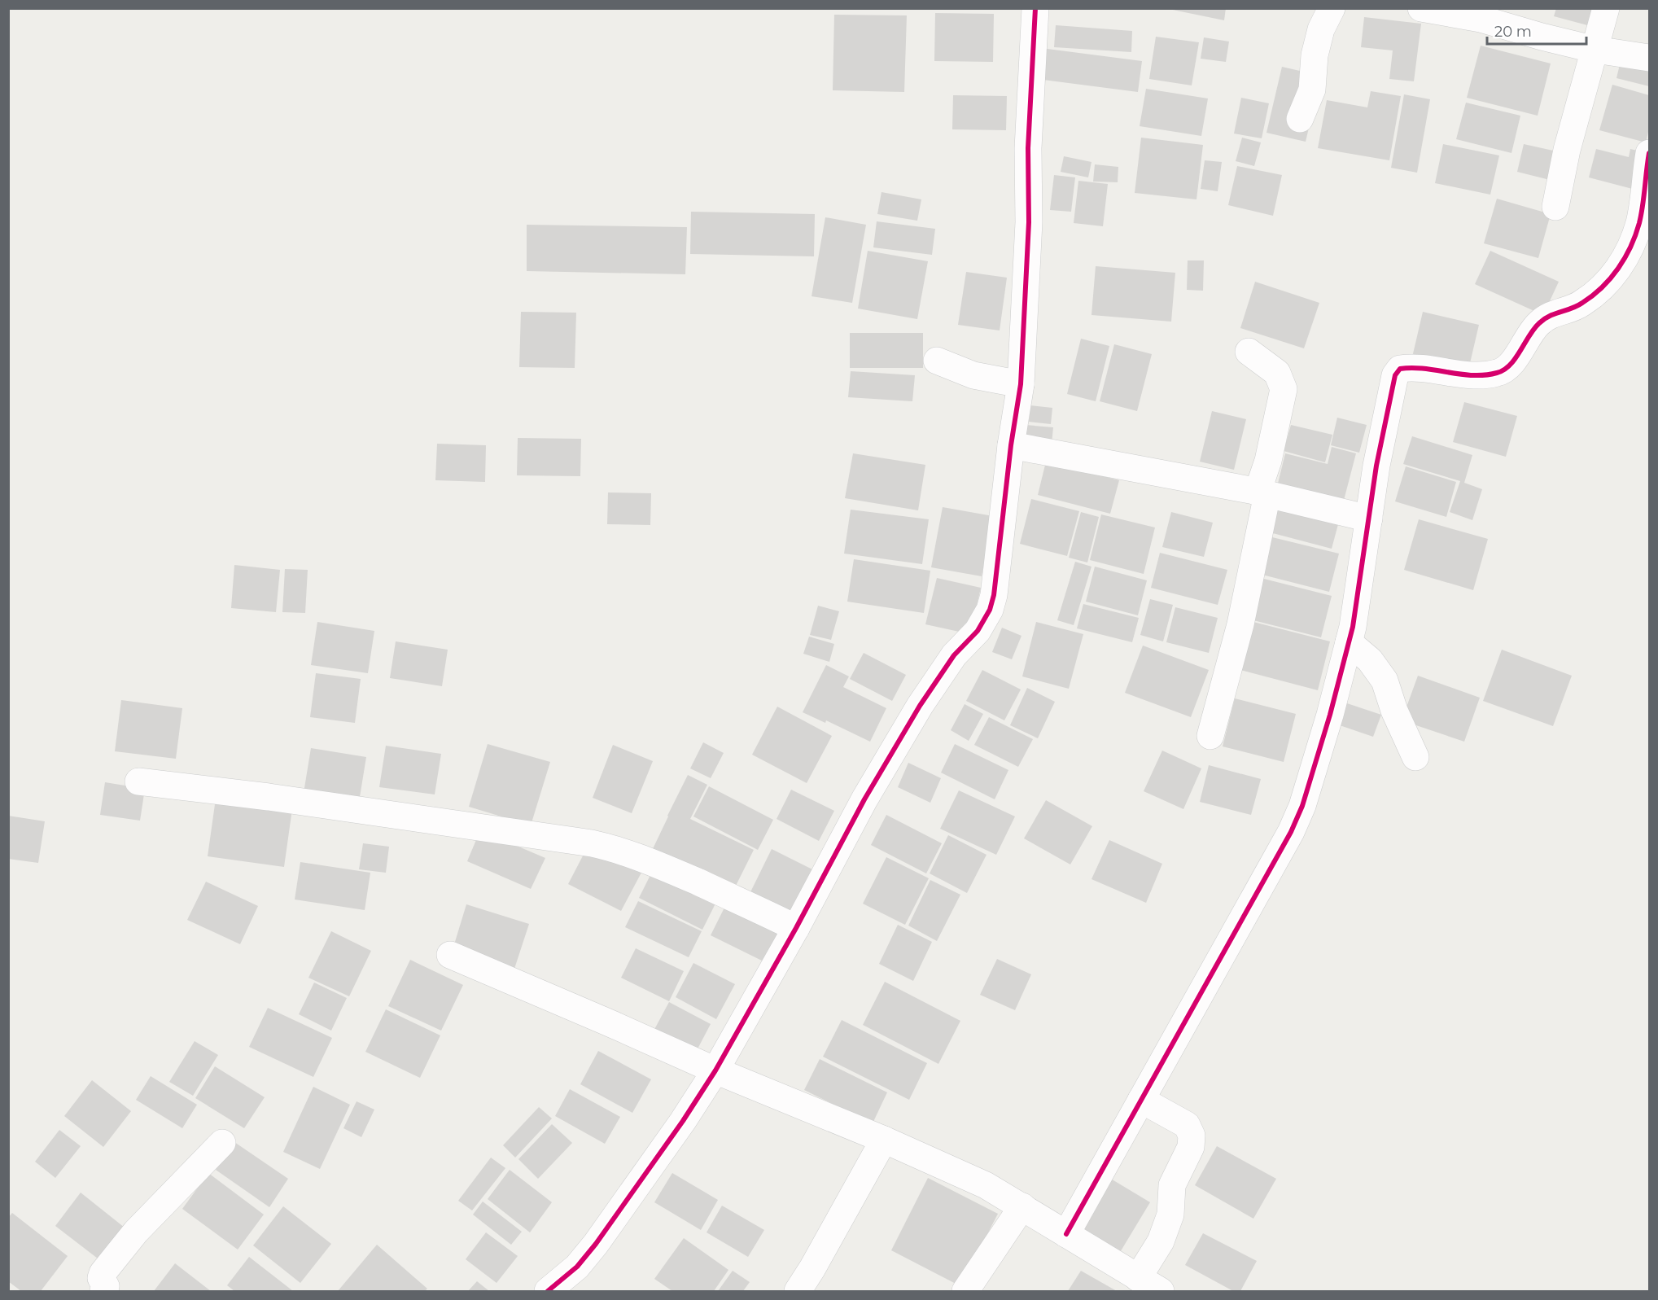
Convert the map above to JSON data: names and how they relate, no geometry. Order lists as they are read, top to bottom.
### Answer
{
  "scale_bar": "20 m"
}
